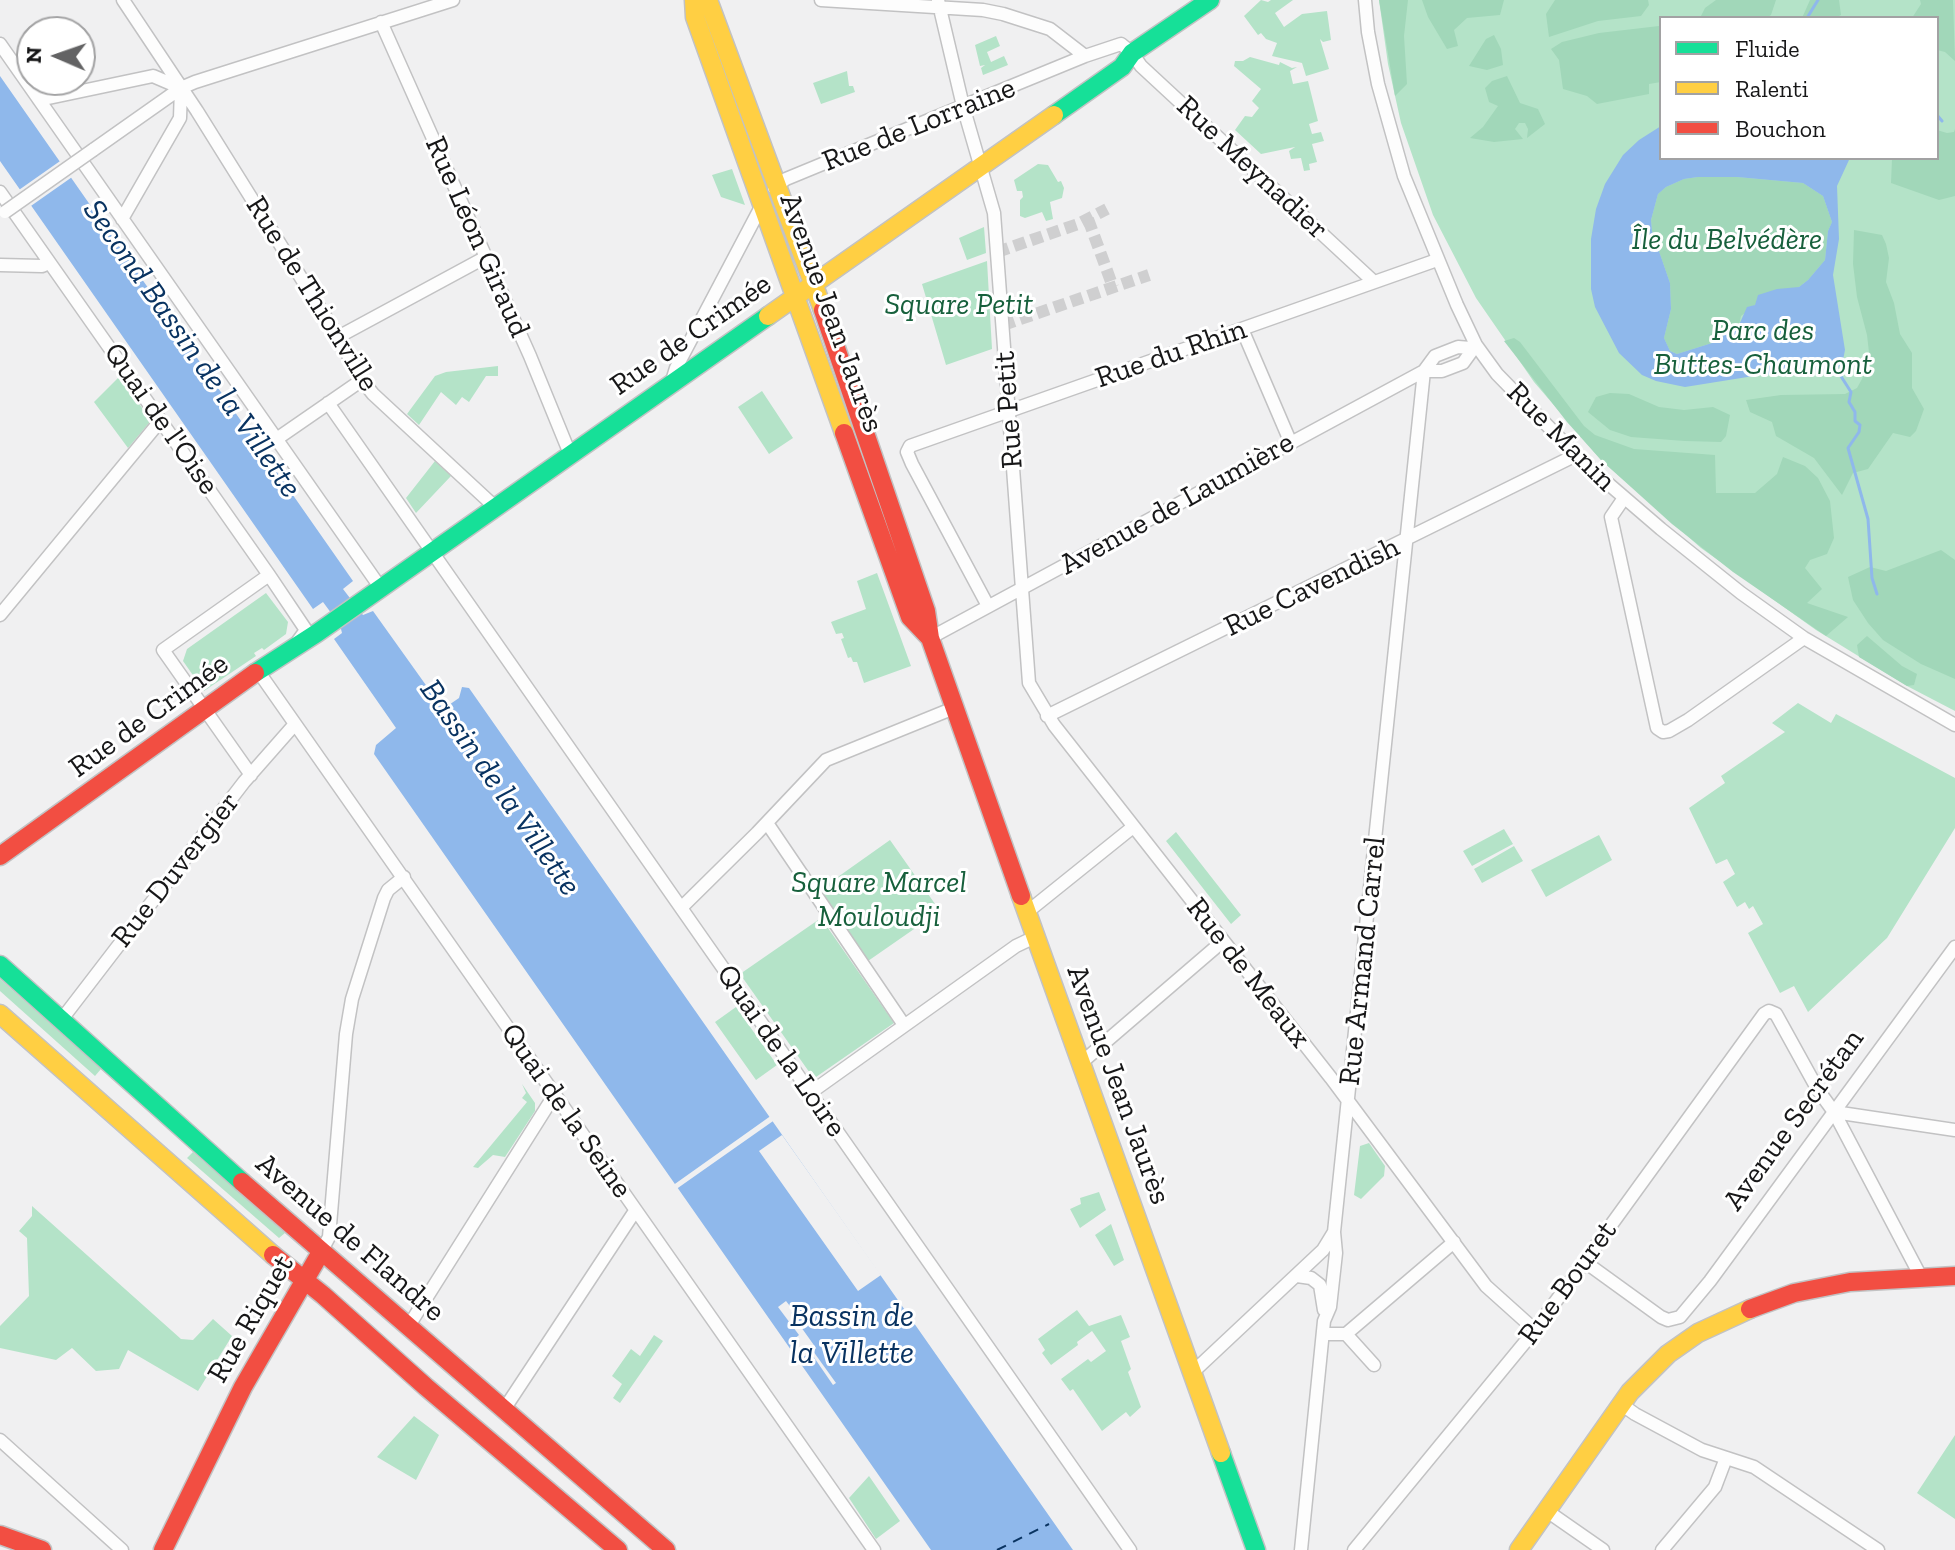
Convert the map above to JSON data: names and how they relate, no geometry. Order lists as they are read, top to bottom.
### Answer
{
  "streets": {
    "main road": [
      "Avenue Jean Jaurès",
      "Rue de Crimée",
      "Avenue de Flandre",
      "Rue Riquet"
    ],
    "street": [
      "Rue de Lorraine",
      "Rue Meynadier",
      "Rue Léon Giraud",
      "Rue de Thionville",
      "Rue du Rhin",
      "Rue Petit",
      "Quai de l'Oise",
      "Rue Manin",
      "Avenue de Laumière",
      "Rue Cavendish",
      "Rue Duvergier",
      "Rue Armand Carrel",
      "Rue de Meaux",
      "Quai de la Loire",
      "Quai de la Seine",
      "Avenue Secrétan",
      "Rue Bouret"
    ]
  },
  "crossings": [
    ["Rue de Lorraine", "Rue Meynadier"],
    ["Rue de Lorraine", "Avenue Jean Jaurès"],
    ["Rue de Lorraine", "Rue de Crimée"],
    ["Rue de Lorraine", "Rue Petit"],
    ["Rue Meynadier", "Rue de Crimée"],
    ["Rue Meynadier", "Rue du Rhin"],
    ["Rue Léon Giraud", "Rue de Crimée"],
    ["Rue de Thionville", "Rue de Crimée"],
    ["Avenue Jean Jaurès", "Rue de Crimée"],
    ["Avenue Jean Jaurès", "Avenue de Laumière"],
    ["Rue de Crimée", "Rue Petit"],
    ["Rue de Crimée", "Quai de l'Oise"],
    ["Rue de Crimée", "Quai de la Loire"],
    ["Rue de Crimée", "Quai de la Seine"],
    ["Rue du Rhin", "Rue Petit"],
    ["Rue du Rhin", "Rue Manin"],
    ["Rue du Rhin", "Avenue de Laumière"],
    ["Rue Petit", "Avenue de Laumière"],
    ["Rue Petit", "Rue de Meaux"],
    ["Rue Manin", "Avenue de Laumière"],
    ["Rue Manin", "Rue Cavendish"],
    ["Avenue de Laumière", "Rue Armand Carrel"],
    ["Rue Cavendish", "Rue Armand Carrel"],
    ["Rue Cavendish", "Rue de Meaux"],
    ["Rue Duvergier", "Quai de la Seine"],
    ["Rue Duvergier", "Avenue de Flandre"],
    ["Rue Armand Carrel", "Rue de Meaux"],
    ["Rue de Meaux", "Rue Bouret"],
    ["Quai de la Seine", "Rue Riquet"],
    ["Avenue Secrétan", "Rue Bouret"],
    ["Avenue de Flandre", "Rue Riquet"]
  ],
  "water": ["Second Bassin de la Villette", "Bassin de la Villette"],
  "parks": [
    "Île du Belvédère",
    "Square Petit",
    "Parc des Buttes-Chaumont",
    "Square Marcel Mouloudji"
  ],
  "legend": ["Fluide", "Ralenti", "Bouchon"],
  "north": "left"
}
